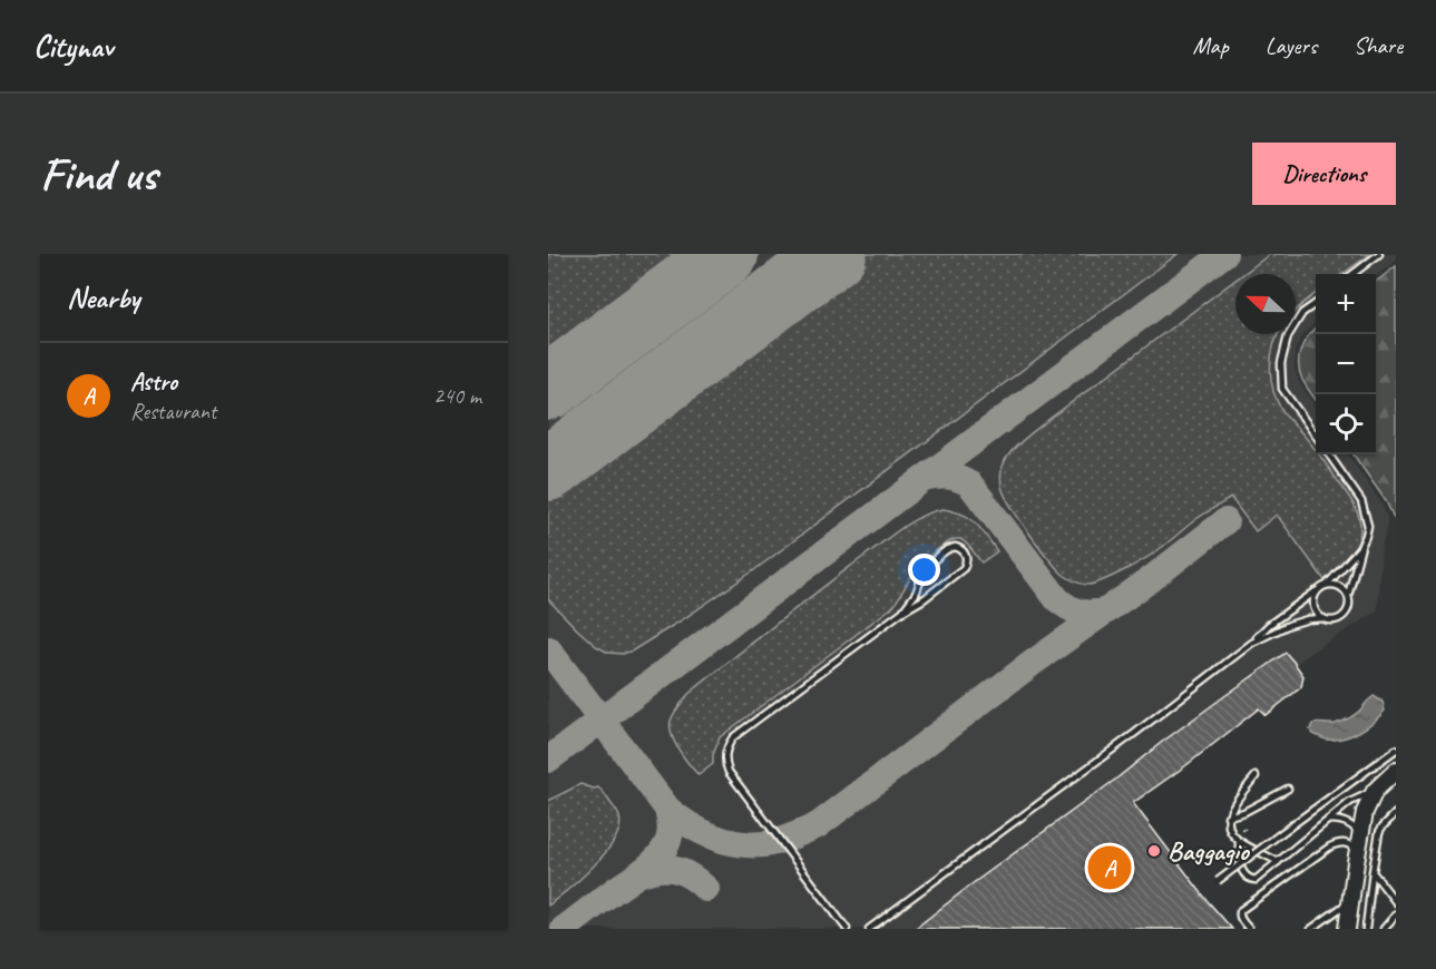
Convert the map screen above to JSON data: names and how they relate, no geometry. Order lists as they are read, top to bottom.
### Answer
{
  "places": ["Baggagio"],
  "north": "left",
  "page": {
    "header": "Citynav",
    "nav": ["Map", "Layers", "Share"],
    "buttons": "Directions",
    "title": "Find us",
    "heading": "Nearby",
    "map_buttons": ["+", "−"],
    "list": [
      {
        "mark": "A",
        "name": "Astro",
        "note": "Restaurant",
        "value": "240 m"
      }
    ],
    "pins": "A"
  }
}
